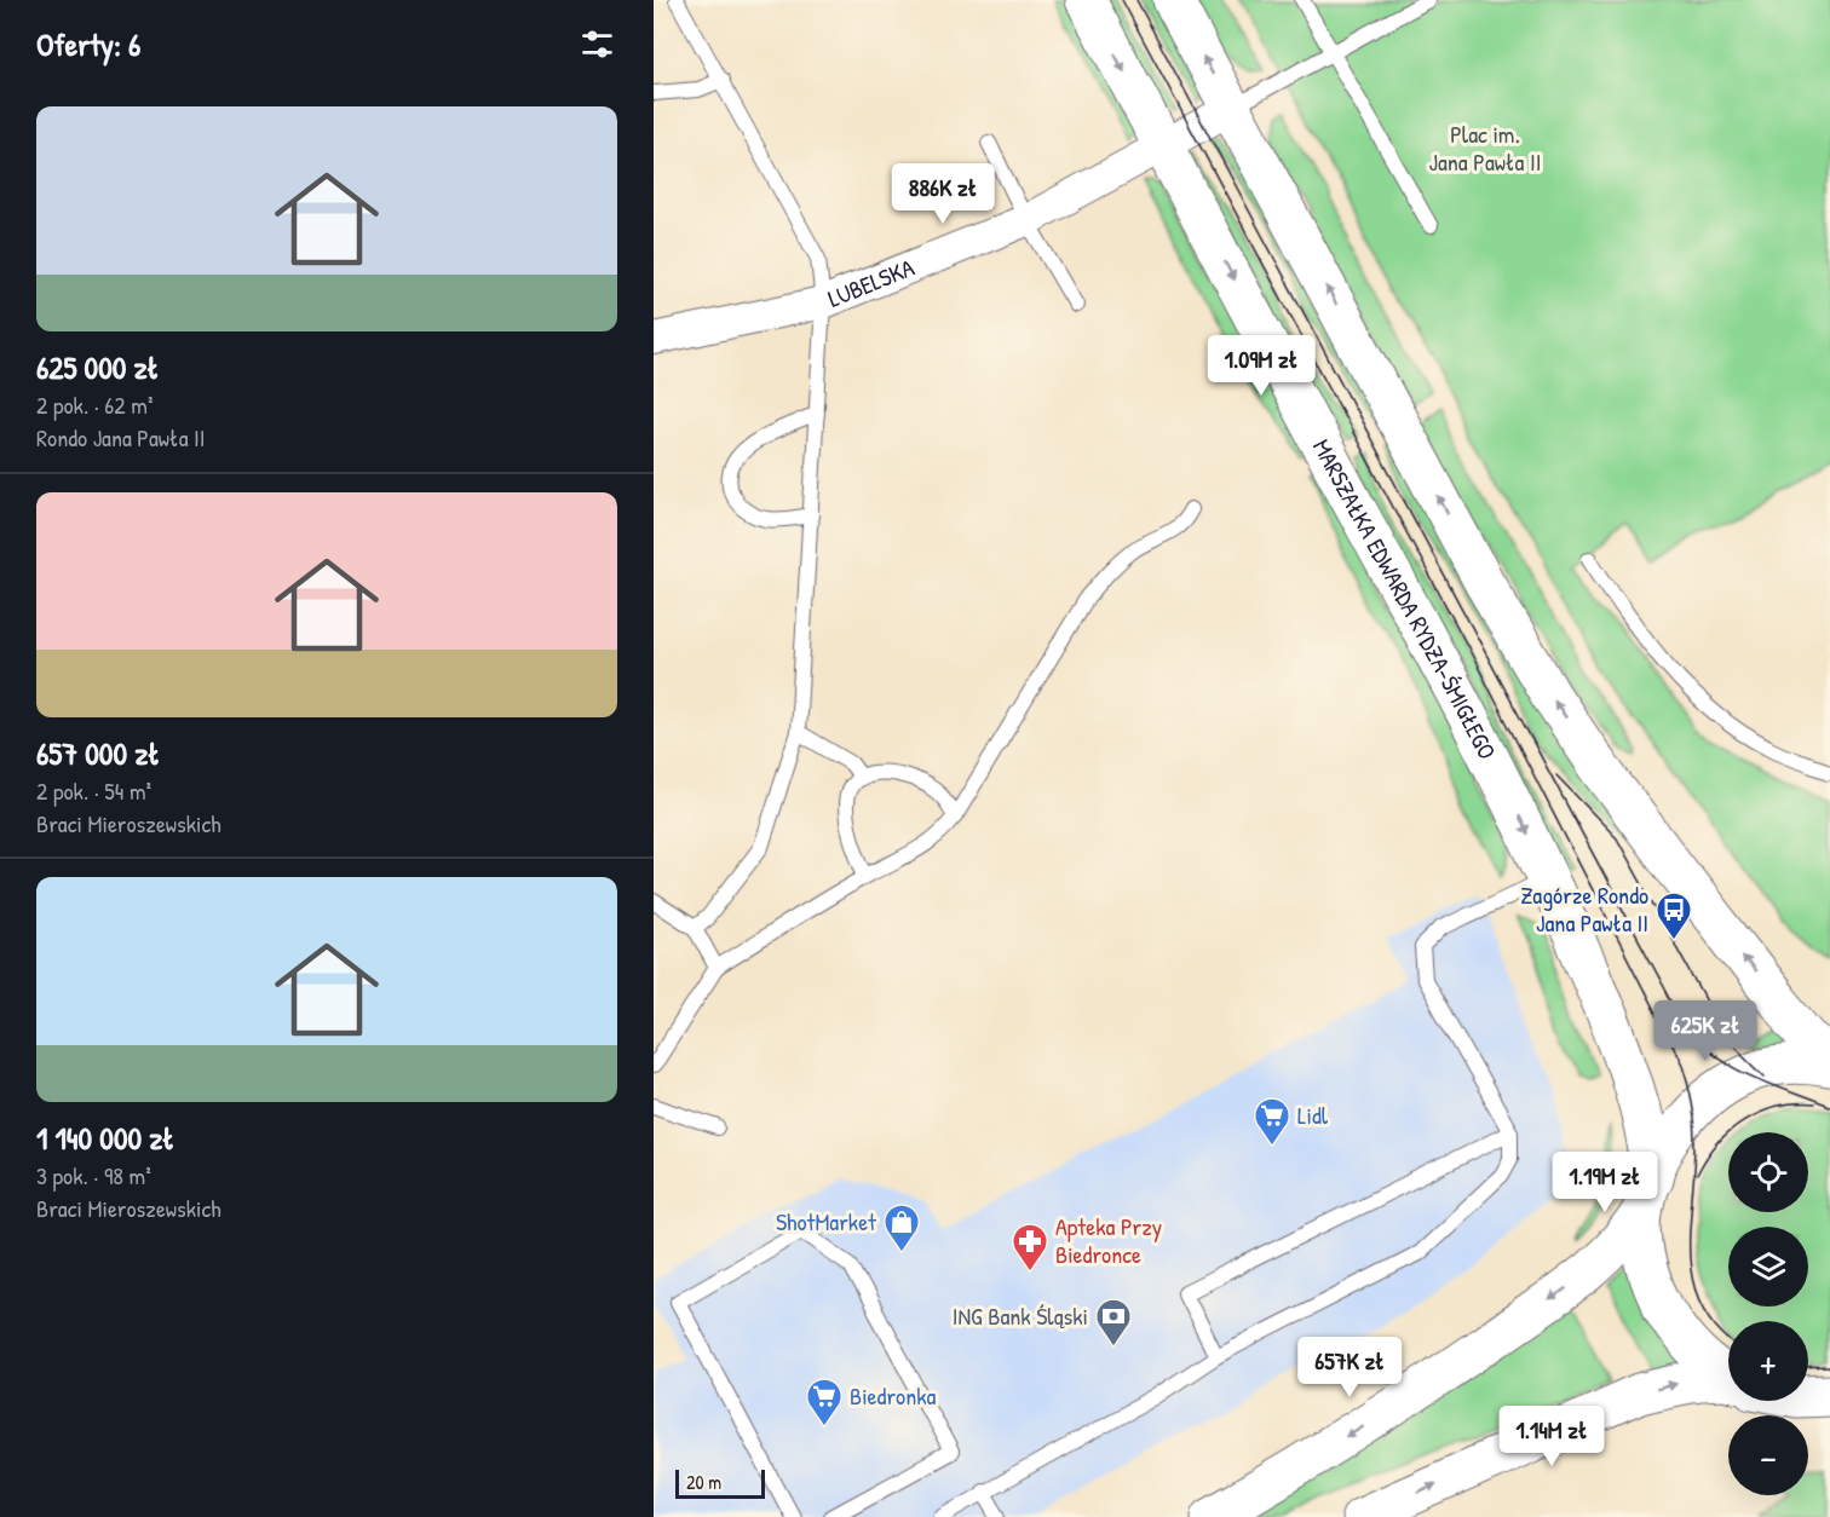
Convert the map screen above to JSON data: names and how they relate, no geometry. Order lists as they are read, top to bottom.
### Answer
{
  "streets": {
    "street": ["LUBELSKA", "MARSZAŁKA EDWARDA RYDZA-ŚMIGŁEGO"]
  },
  "crossings": [
    ["LUBELSKA", "MARSZAŁKA EDWARDA RYDZA-ŚMIGŁEGO"]
  ],
  "parks": ["Plac im. Jana Pawła II"],
  "places": {
    "bus stop": ["Zagórze Rondo Jana Pawła II"],
    "supermarket": ["Lidl", "Biedronka"],
    "shop": ["ShotMarket"],
    "pharmacy": ["Apteka Przy Biedronce"],
    "bank": ["ING Bank Śląski"]
  },
  "scale_bar": "20 m",
  "page": {
    "heading": "Oferty: 6",
    "list": [
      {
        "name": "625 000 zł",
        "note": "2 pok. · 62 m² · Rondo Jana Pawła II"
      },
      {
        "name": "657 000 zł",
        "note": "2 pok. · 54 m² · Braci Mieroszewskich"
      },
      {
        "name": "1 140 000 zł",
        "note": "3 pok. · 98 m² · Braci Mieroszewskich"
      }
    ],
    "price": [
      "886K zł",
      "1.09M zł",
      "625K zł",
      "1.19M zł",
      "657K zł",
      "1.14M zł"
    ],
    "map_buttons": ["+", "−"],
    "scale": "20 m"
  }
}
